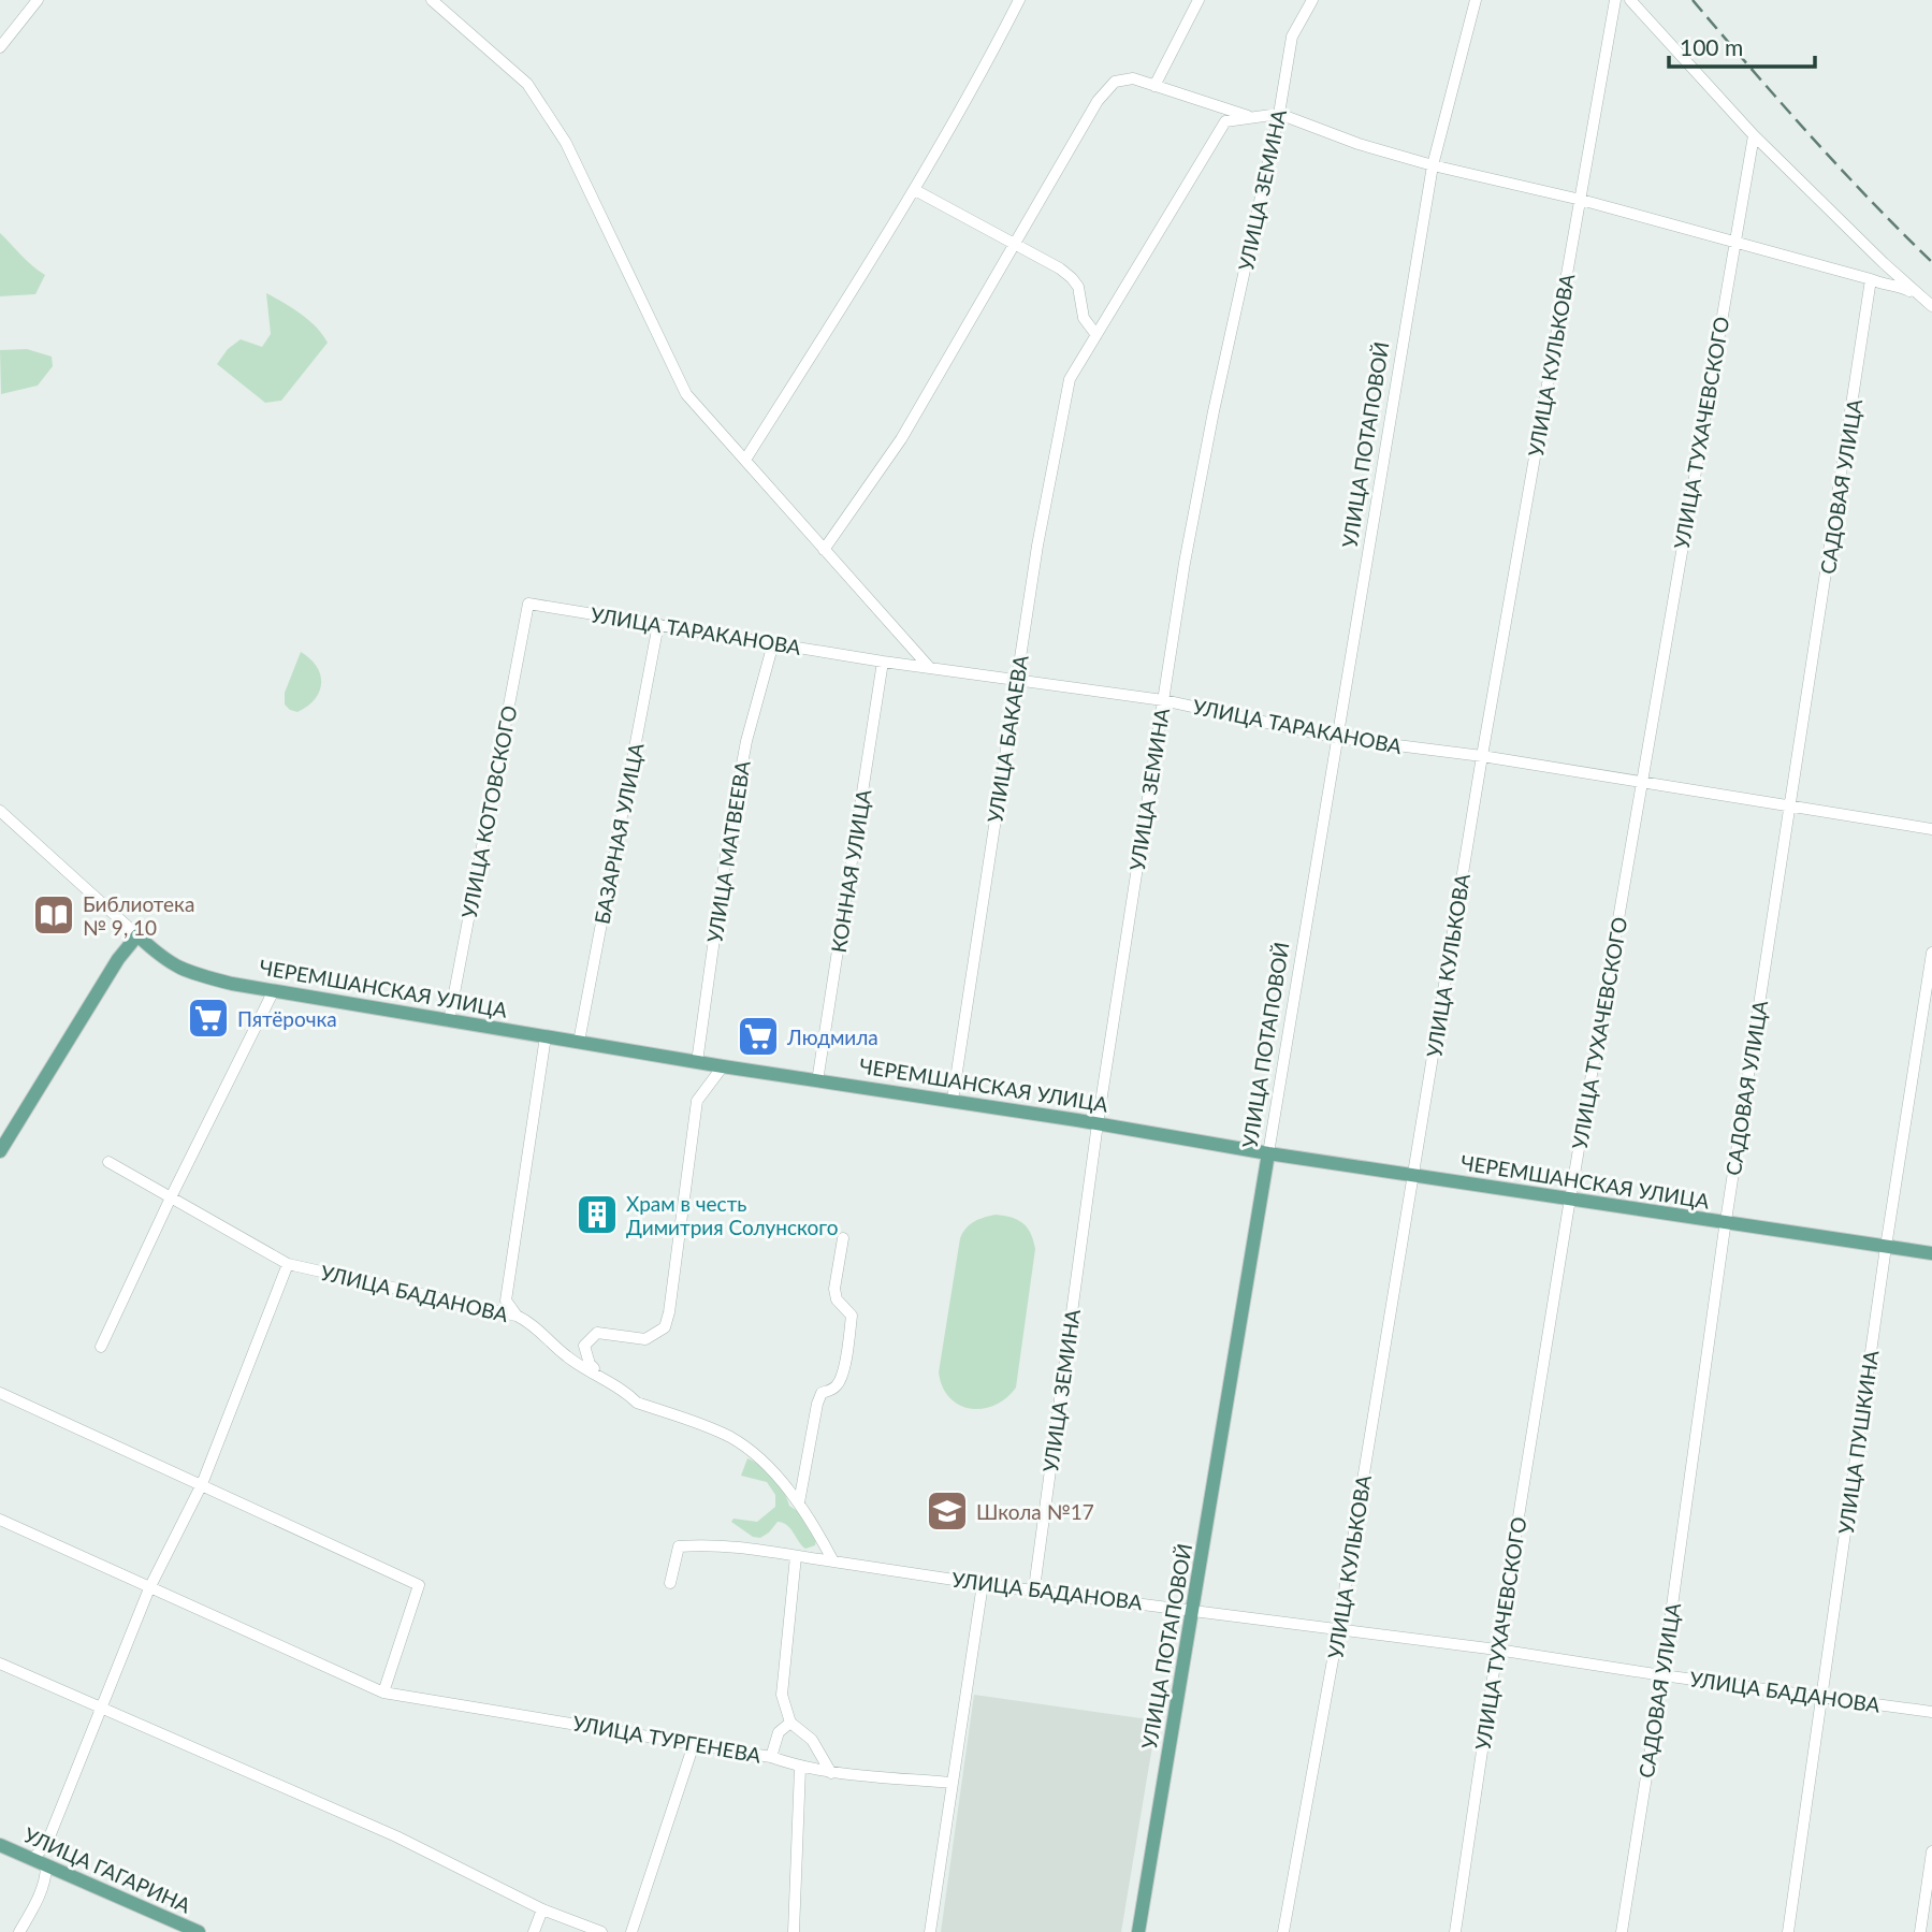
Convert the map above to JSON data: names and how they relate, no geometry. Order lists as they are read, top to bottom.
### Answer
{
  "streets": {
    "main road": ["УЛИЦА ПОТАПОВОЙ", "ЧЕРЕМШАНСКАЯ УЛИЦА", "УЛИЦА ГАГАРИНА"],
    "street": [
      "УЛИЦА ЗЕМИНА",
      "УЛИЦА КУЛЬКОВА",
      "УЛИЦА ТУХАЧЕВСКОГО",
      "САДОВАЯ УЛИЦА",
      "УЛИЦА ТАРАКАНОВА",
      "УЛИЦА БАКАЕВА",
      "УЛИЦА КОТОВСКОГО",
      "БАЗАРНАЯ УЛИЦА",
      "УЛИЦА МАТВЕЕВА",
      "КОННАЯ УЛИЦА",
      "УЛИЦА БАДАНОВА",
      "УЛИЦА ПУШКИНА",
      "УЛИЦА ТУРГЕНЕВА"
    ]
  },
  "crossings": [
    ["УЛИЦА ЗЕМИНА", "УЛИЦА ТАРАКАНОВА"],
    ["УЛИЦА ЗЕМИНА", "ЧЕРЕМШАНСКАЯ УЛИЦА"],
    ["УЛИЦА ЗЕМИНА", "УЛИЦА БАДАНОВА"],
    ["УЛИЦА КУЛЬКОВА", "УЛИЦА ТАРАКАНОВА"],
    ["УЛИЦА КУЛЬКОВА", "ЧЕРЕМШАНСКАЯ УЛИЦА"],
    ["УЛИЦА КУЛЬКОВА", "УЛИЦА БАДАНОВА"],
    ["УЛИЦА ТУХАЧЕВСКОГО", "УЛИЦА ТАРАКАНОВА"],
    ["УЛИЦА ТУХАЧЕВСКОГО", "ЧЕРЕМШАНСКАЯ УЛИЦА"],
    ["УЛИЦА ТУХАЧЕВСКОГО", "УЛИЦА БАДАНОВА"],
    ["УЛИЦА ПОТАПОВОЙ", "УЛИЦА ТАРАКАНОВА"],
    ["УЛИЦА ПОТАПОВОЙ", "ЧЕРЕМШАНСКАЯ УЛИЦА"],
    ["УЛИЦА ПОТАПОВОЙ", "УЛИЦА БАДАНОВА"],
    ["САДОВАЯ УЛИЦА", "УЛИЦА ТАРАКАНОВА"],
    ["САДОВАЯ УЛИЦА", "ЧЕРЕМШАНСКАЯ УЛИЦА"],
    ["САДОВАЯ УЛИЦА", "УЛИЦА БАДАНОВА"],
    ["УЛИЦА ТАРАКАНОВА", "УЛИЦА БАКАЕВА"],
    ["УЛИЦА ТАРАКАНОВА", "УЛИЦА КОТОВСКОГО"],
    ["УЛИЦА ТАРАКАНОВА", "БАЗАРНАЯ УЛИЦА"],
    ["УЛИЦА ТАРАКАНОВА", "УЛИЦА МАТВЕЕВА"],
    ["УЛИЦА ТАРАКАНОВА", "КОННАЯ УЛИЦА"],
    ["УЛИЦА БАКАЕВА", "ЧЕРЕМШАНСКАЯ УЛИЦА"],
    ["УЛИЦА КОТОВСКОГО", "ЧЕРЕМШАНСКАЯ УЛИЦА"],
    ["БАЗАРНАЯ УЛИЦА", "ЧЕРЕМШАНСКАЯ УЛИЦА"],
    ["УЛИЦА МАТВЕЕВА", "ЧЕРЕМШАНСКАЯ УЛИЦА"],
    ["КОННАЯ УЛИЦА", "ЧЕРЕМШАНСКАЯ УЛИЦА"],
    ["ЧЕРЕМШАНСКАЯ УЛИЦА", "УЛИЦА ПУШКИНА"],
    ["УЛИЦА БАДАНОВА", "УЛИЦА ПУШКИНА"]
  ],
  "places": {
    "library": ["Библиотека № 9, 10"],
    "supermarket": ["Пятёрочка", "Людмила"],
    "building": ["Храм в честь Димитрия Солунского"],
    "school or university": ["Школа №17"]
  },
  "scale_bar": "100 m"
}
